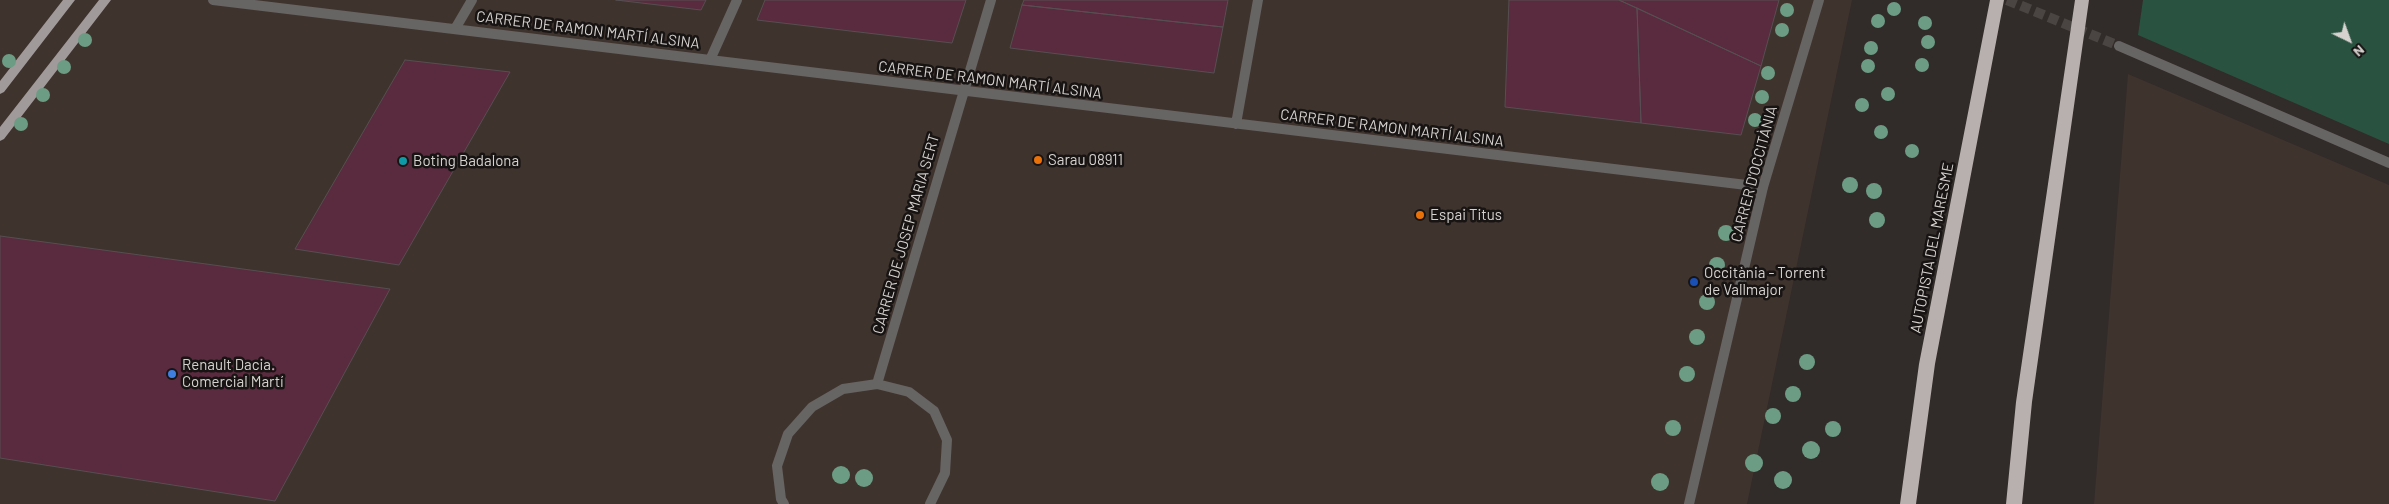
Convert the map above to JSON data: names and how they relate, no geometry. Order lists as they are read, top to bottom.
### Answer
{
  "streets": {
    "highway": ["AUTOPISTA DEL MARESME"],
    "street": ["CARRER DE RAMON MARTÍ ALSINA", "CARRER D'OCCITÀNIA", "CARRER DE JOSEP MARIA SERT"]
  },
  "crossings": [
    ["CARRER DE RAMON MARTÍ ALSINA", "CARRER D'OCCITÀNIA"],
    ["CARRER DE RAMON MARTÍ ALSINA", "CARRER DE JOSEP MARIA SERT"]
  ],
  "places": [
    "Sarau 08911",
    "Boting Badalona",
    "Espai Titus",
    "Occitània - Torrent de Vallmajor",
    "Renault Dacia. Comercial Martí"
  ],
  "north": "bottom right"
}
